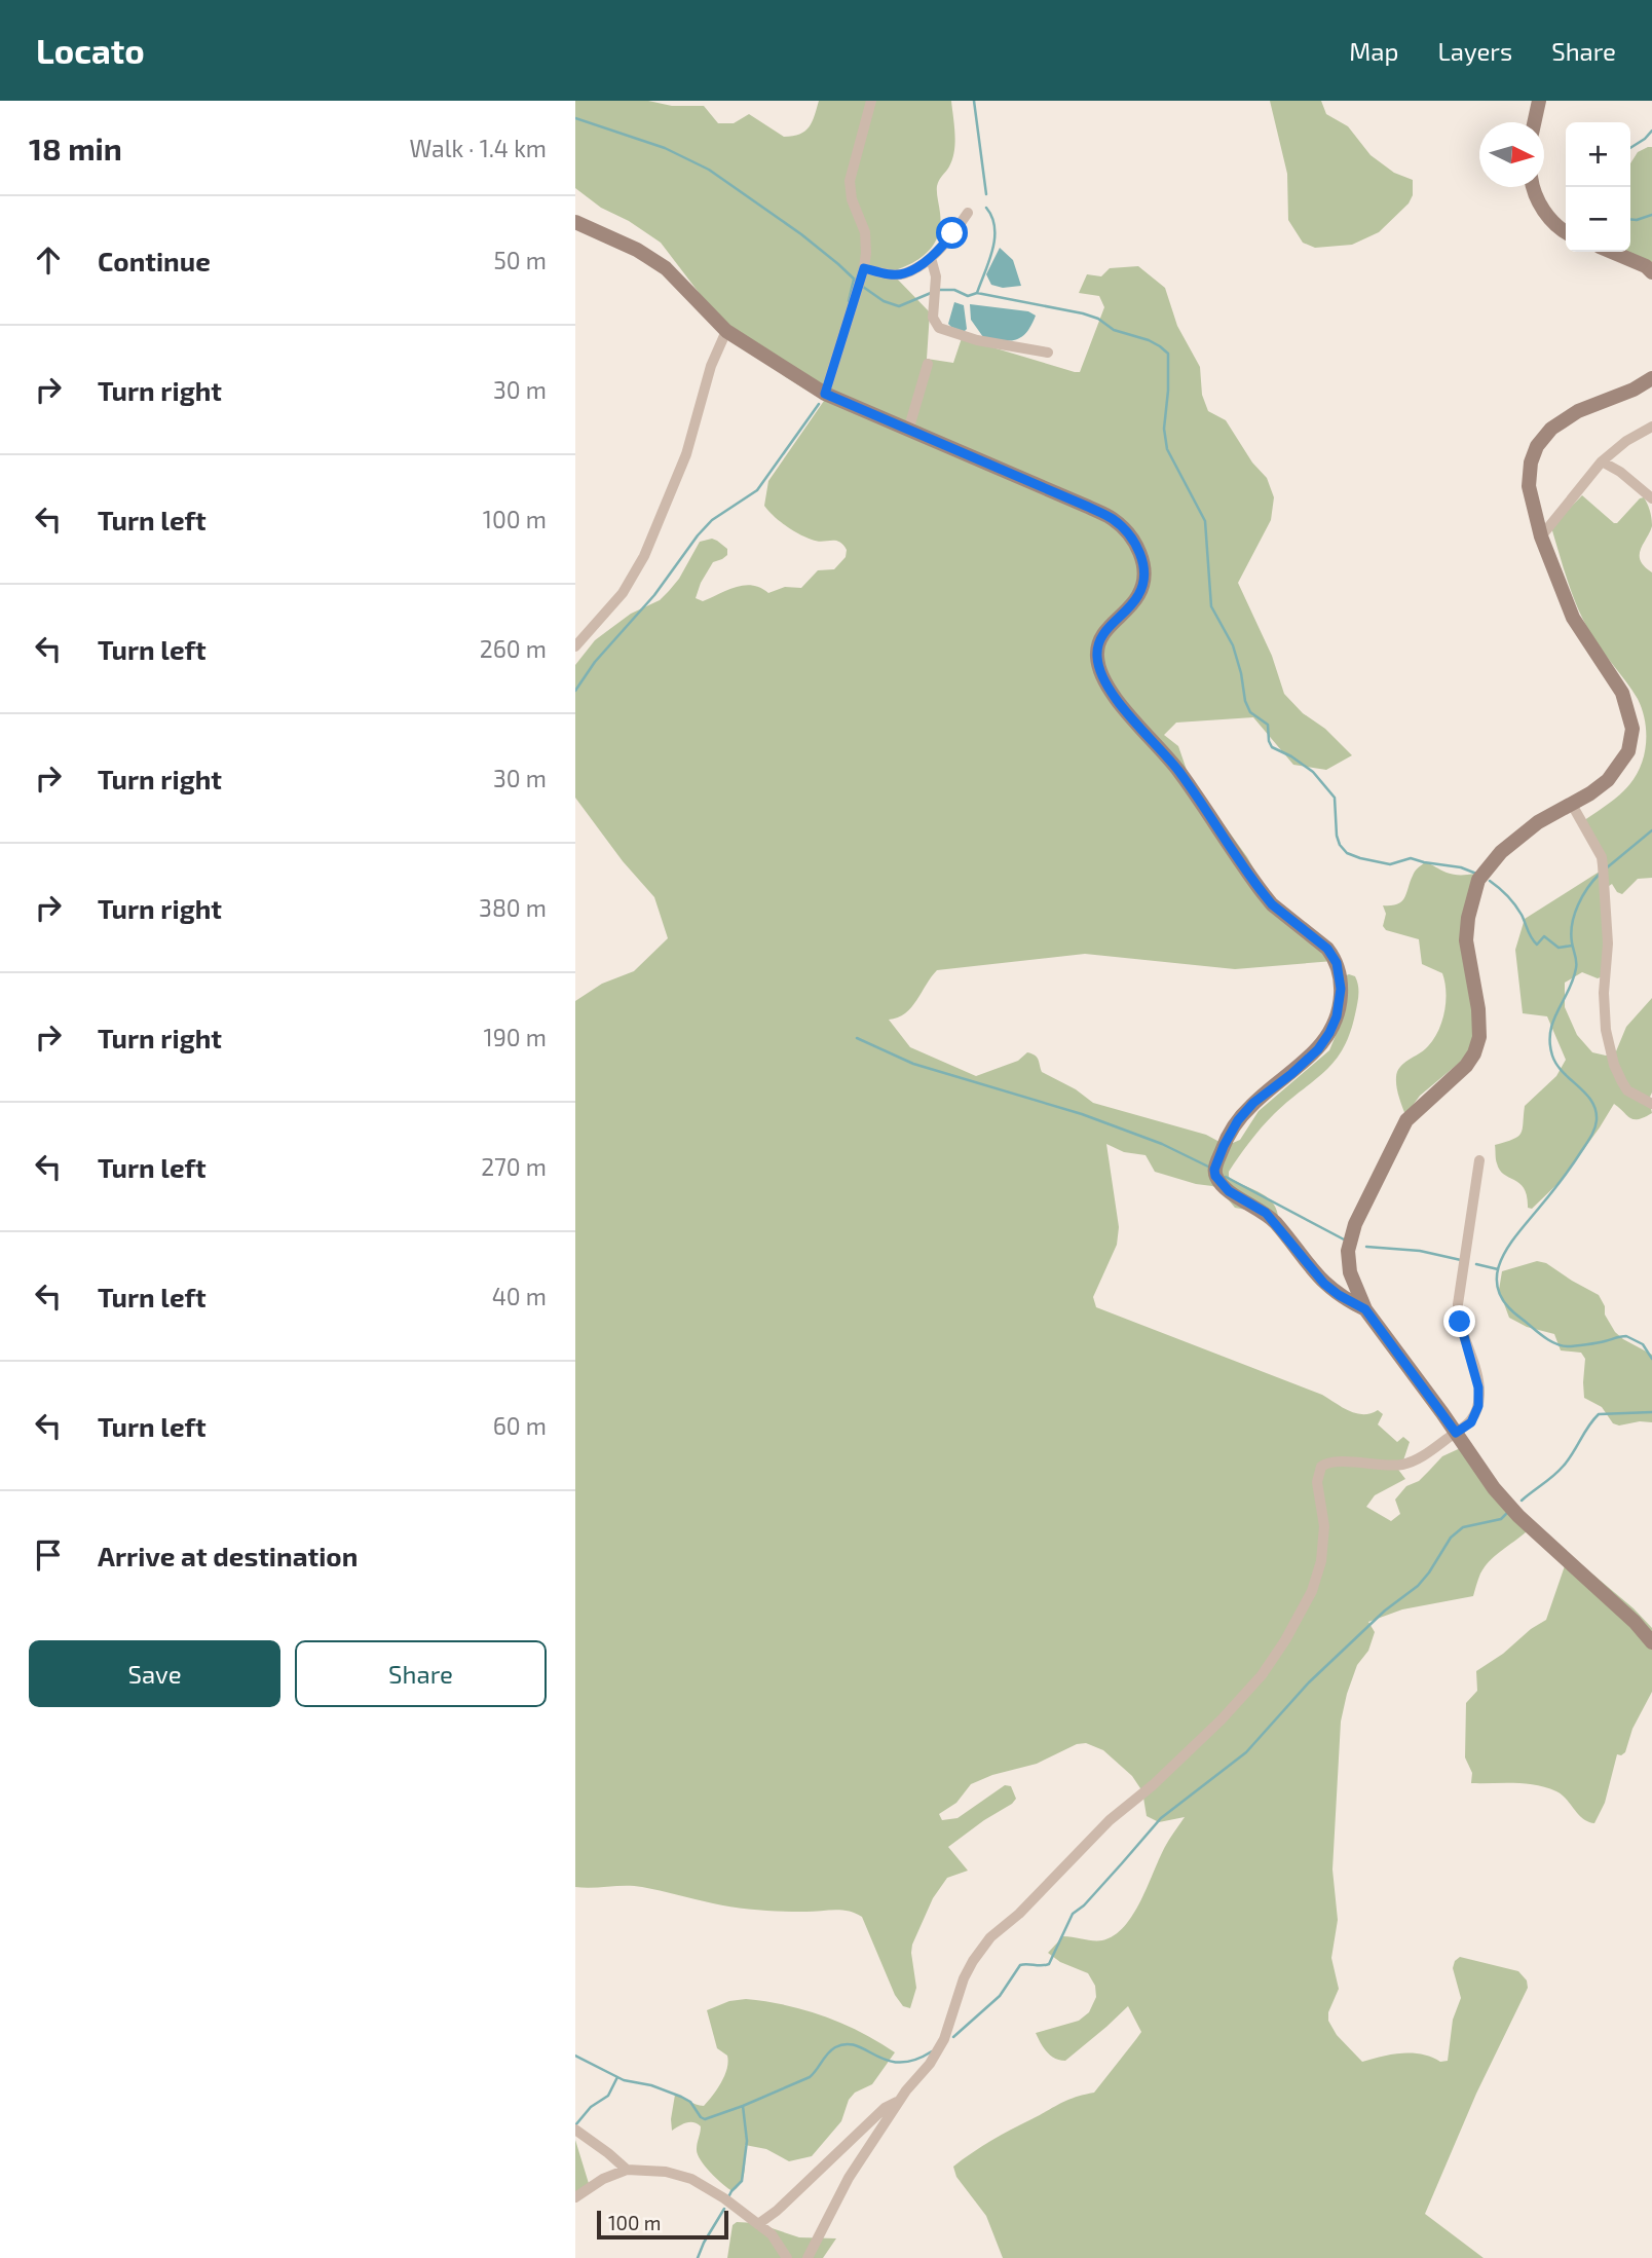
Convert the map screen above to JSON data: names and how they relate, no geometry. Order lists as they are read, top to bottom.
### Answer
{
  "scale_bar": "100 m",
  "north": "right",
  "page": {
    "header": "Locato",
    "nav": ["Map", "Layers", "Share"],
    "heading": ["18 min", "Walk · 1.4 km"],
    "map_buttons": ["+", "−"],
    "list": [
      ["Continue", "50 m"],
      ["Turn right", "30 m"],
      ["Turn left", "100 m"],
      ["Turn left", "260 m"],
      ["Turn right", "30 m"],
      ["Turn right", "380 m"],
      ["Turn right", "190 m"],
      ["Turn left", "270 m"],
      ["Turn left", "40 m"],
      ["Turn left", "60 m"],
      "Arrive at destination"
    ],
    "buttons": ["Save", "Share"],
    "scale": "100 m"
  }
}
